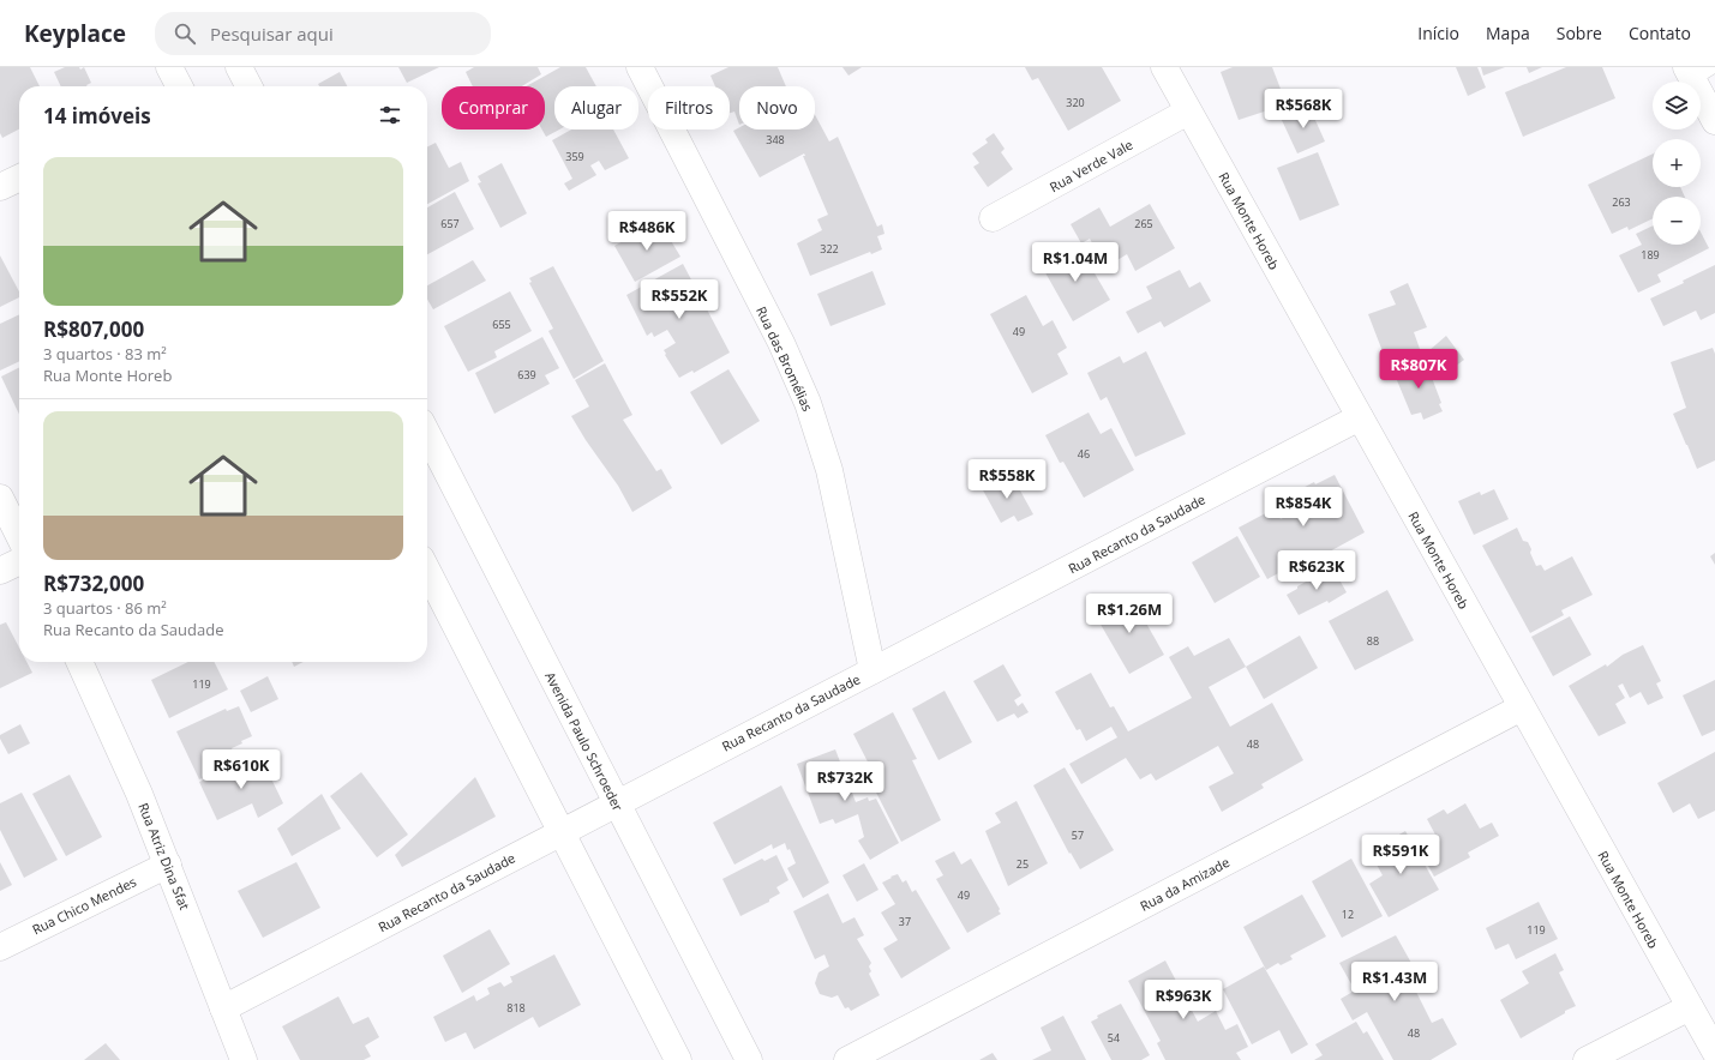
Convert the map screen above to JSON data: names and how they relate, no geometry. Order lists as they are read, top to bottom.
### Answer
{
  "streets": {
    "street": [
      "Rua Verde Vale",
      "Rua Monte Horeb",
      "Rua das Bromélias",
      "Rua Recanto da Saudade",
      "Avenida Paulo Schroeder",
      "Rua Atriz Dina Sfat",
      "Rua da Amizade",
      "Rua Chico Mendes"
    ]
  },
  "crossings": [
    ["Rua Verde Vale", "Rua Monte Horeb"],
    ["Rua Monte Horeb", "Rua Recanto da Saudade"],
    ["Rua Monte Horeb", "Rua da Amizade"],
    ["Rua das Bromélias", "Rua Recanto da Saudade"],
    ["Rua Recanto da Saudade", "Avenida Paulo Schroeder"],
    ["Rua Recanto da Saudade", "Rua Atriz Dina Sfat"],
    ["Rua Atriz Dina Sfat", "Rua Chico Mendes"]
  ],
  "house_numbers": [
    "320",
    "348",
    "359",
    "263",
    "657",
    "265",
    "322",
    "189",
    "655",
    "49",
    "639",
    "46",
    "88",
    "119",
    "48",
    "57",
    "25",
    "49",
    "12",
    "37",
    "119",
    "818",
    "48",
    "54"
  ],
  "page": {
    "header": "Keyplace",
    "search": "Pesquisar aqui",
    "nav": [
      "Início",
      "Mapa",
      "Sobre",
      "Contato"
    ],
    "map_buttons": ["+", "−"],
    "chip": [
      "Comprar",
      "Alugar",
      "Filtros",
      "Novo"
    ],
    "heading": "14 imóveis",
    "price": [
      "R$568K",
      "R$486K",
      "R$1.04M",
      "R$552K",
      "R$807K",
      "R$558K",
      "R$854K",
      "R$623K",
      "R$1.26M",
      "R$610K",
      "R$732K",
      "R$591K",
      "R$1.43M",
      "R$963K"
    ],
    "list": [
      {
        "name": "R$807,000",
        "note": "3 quartos · 83 m² · Rua Monte Horeb"
      },
      {
        "name": "R$732,000",
        "note": "3 quartos · 86 m² · Rua Recanto da Saudade"
      }
    ]
  }
}
